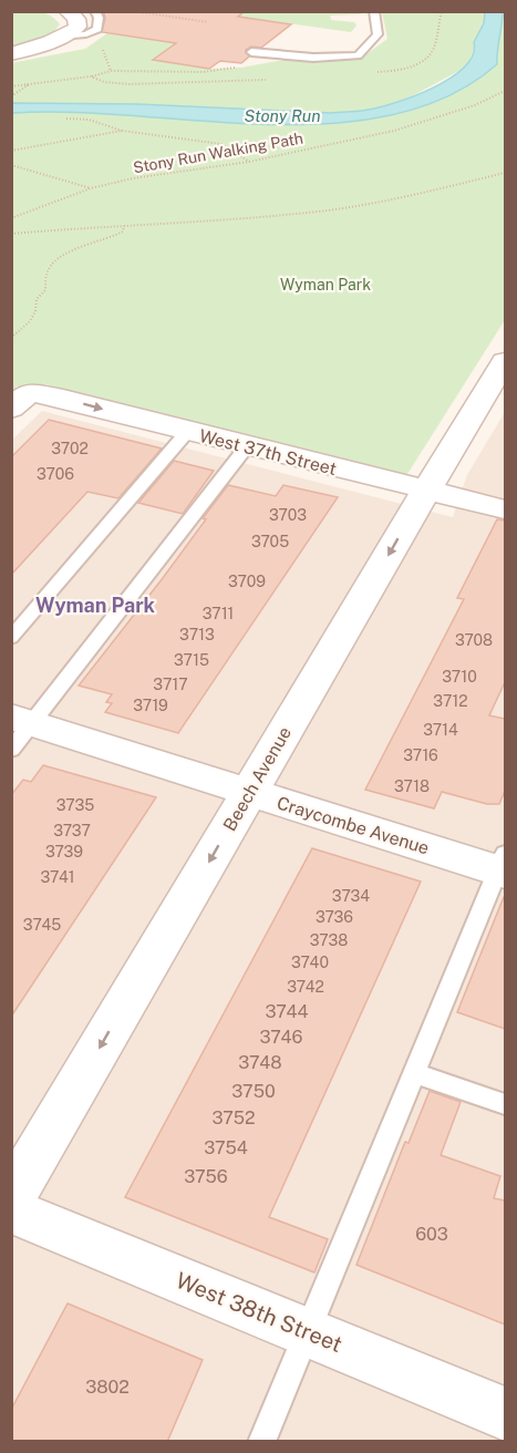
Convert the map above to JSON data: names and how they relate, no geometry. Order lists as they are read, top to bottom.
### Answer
{
  "streets": {
    "street": [
      "West 37th Street",
      "Beech Avenue",
      "Craycombe Avenue",
      "West 38th Street"
    ],
    "path": ["Stony Run Walking Path"]
  },
  "crossings": [
    ["West 37th Street", "Beech Avenue"],
    ["Beech Avenue", "Craycombe Avenue"]
  ],
  "one_way": ["Beech Avenue"],
  "districts": ["Wyman Park"],
  "water": ["Stony Run"],
  "parks": ["Wyman Park"],
  "house_numbers": [
    "3702",
    "3706",
    "3703",
    "3705",
    "3709",
    "3711",
    "3713",
    "3708",
    "3715",
    "3710",
    "3717",
    "3712",
    "3719",
    "3714",
    "3716",
    "3718",
    "3735",
    "3737",
    "3739",
    "3741",
    "3734",
    "3736",
    "3745",
    "3738",
    "3740",
    "3742",
    "3744",
    "3746",
    "3748",
    "3750",
    "3752",
    "3754",
    "3756",
    "603",
    "3802"
  ]
}
